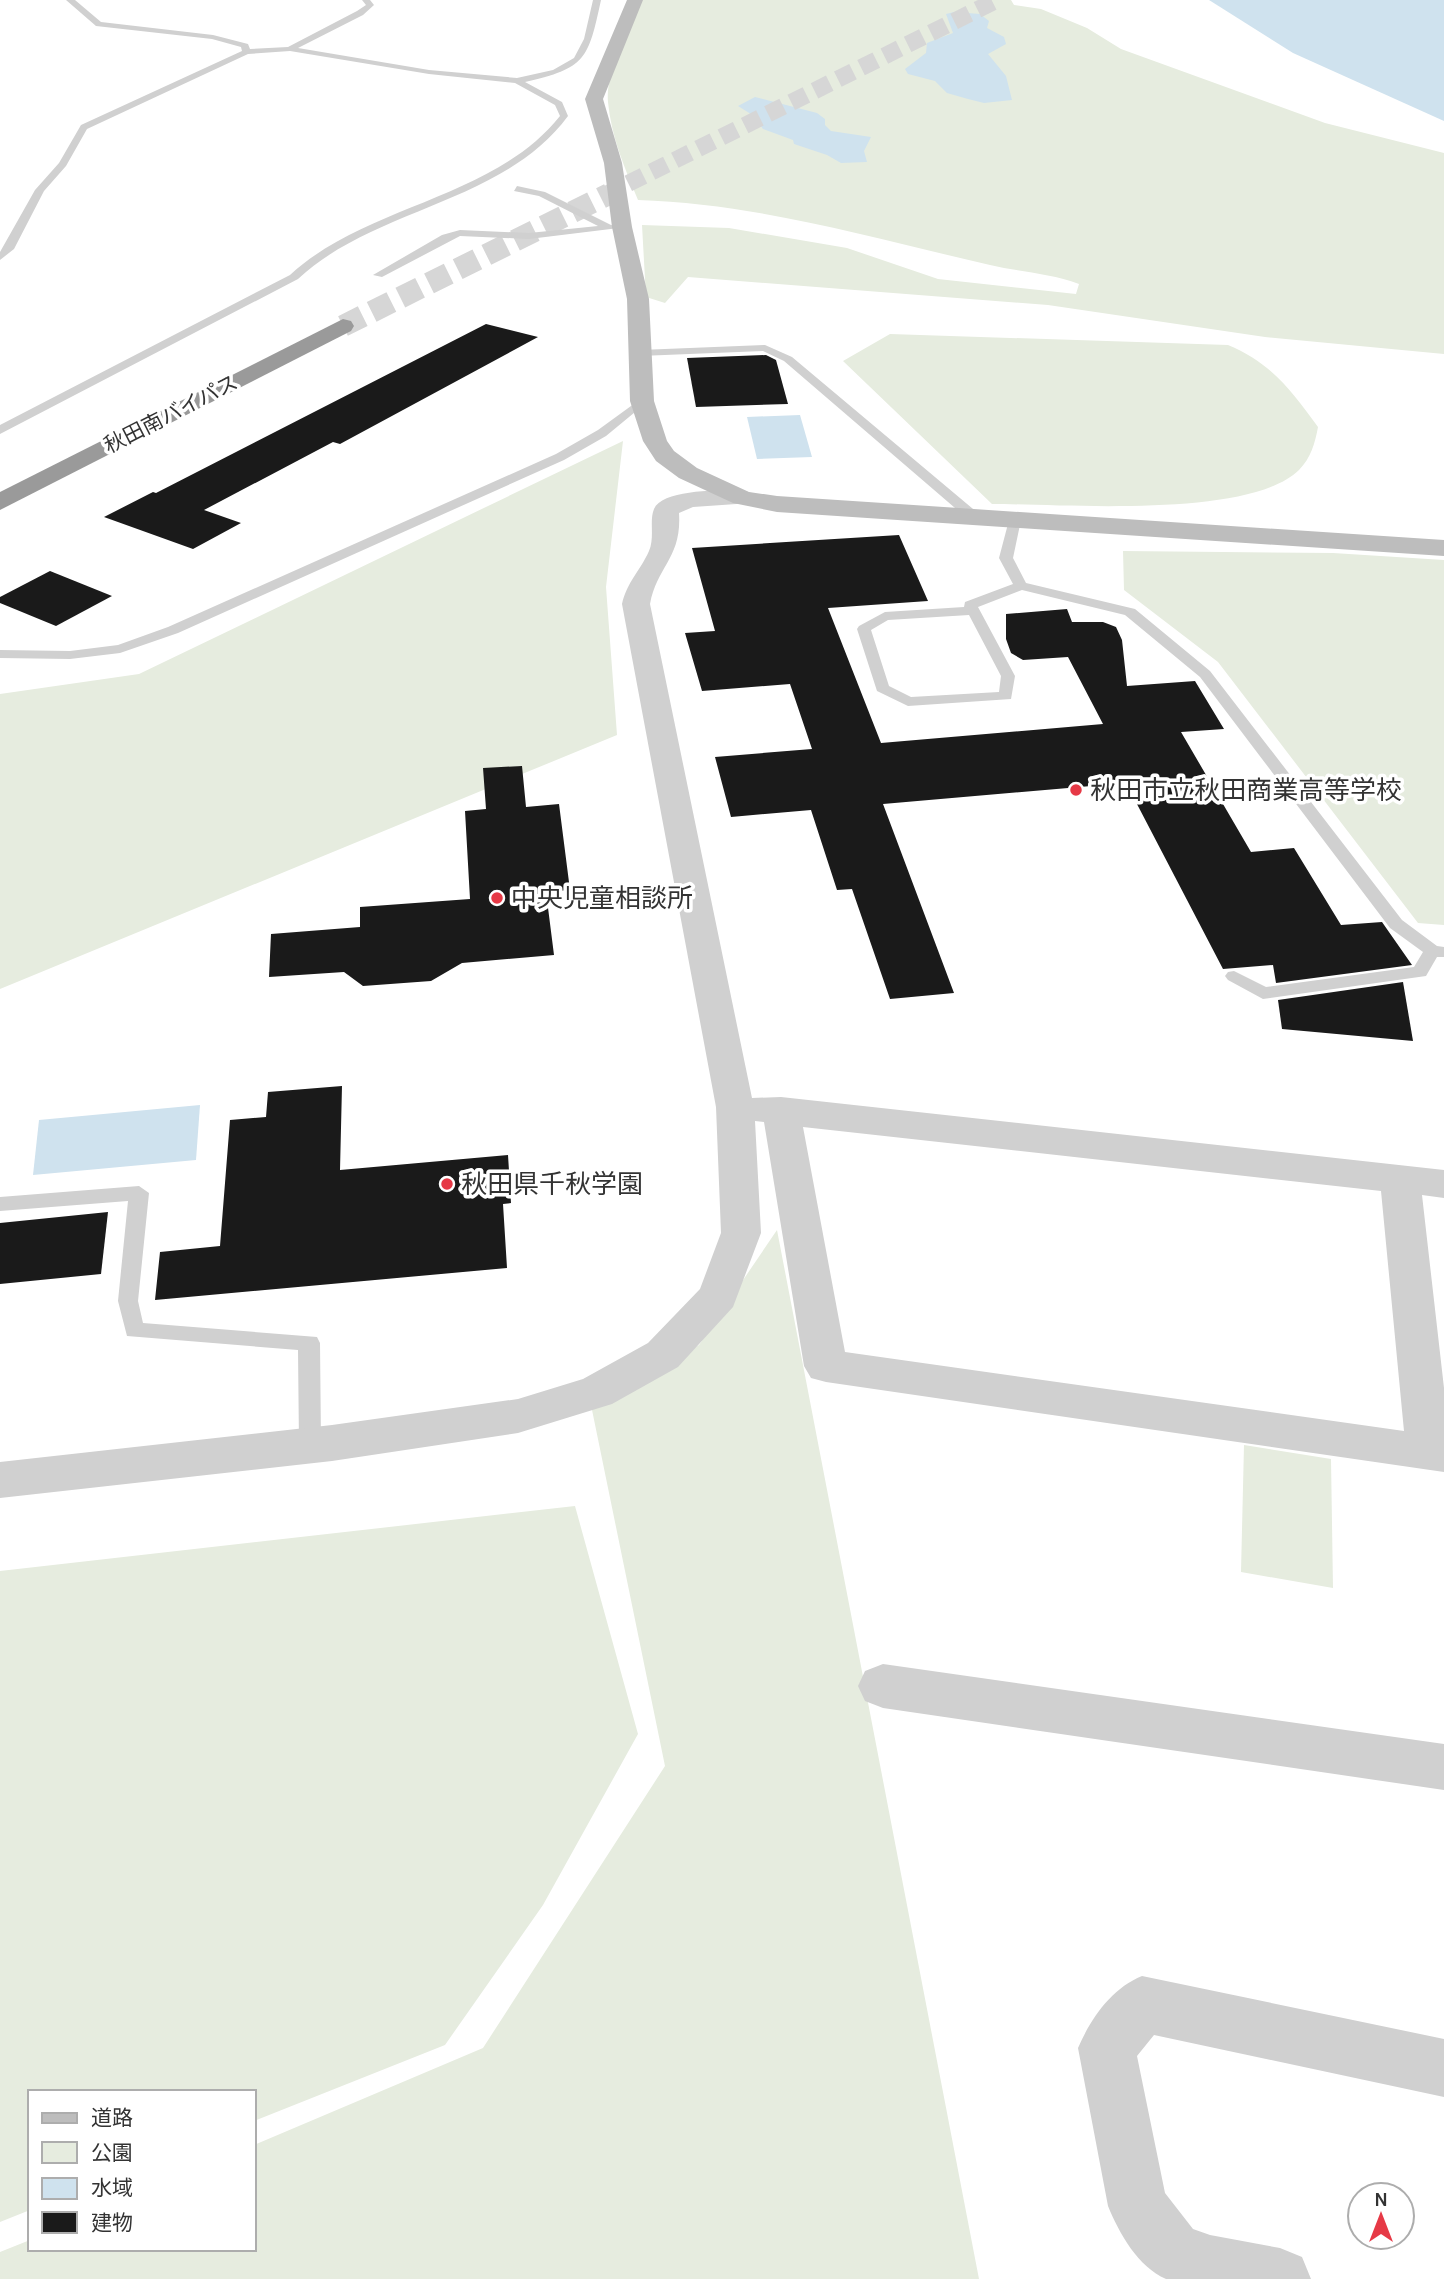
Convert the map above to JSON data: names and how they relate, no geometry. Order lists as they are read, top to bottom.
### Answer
{
  "streets": {
    "highway": ["秋田南バイパス"]
  },
  "places": ["秋田市立秋田商業高等学校", "中央児童相談所", "秋田県千秋学園"],
  "legend": [
    "道路",
    "公園",
    "水域",
    "建物"
  ],
  "north": "top"
}
